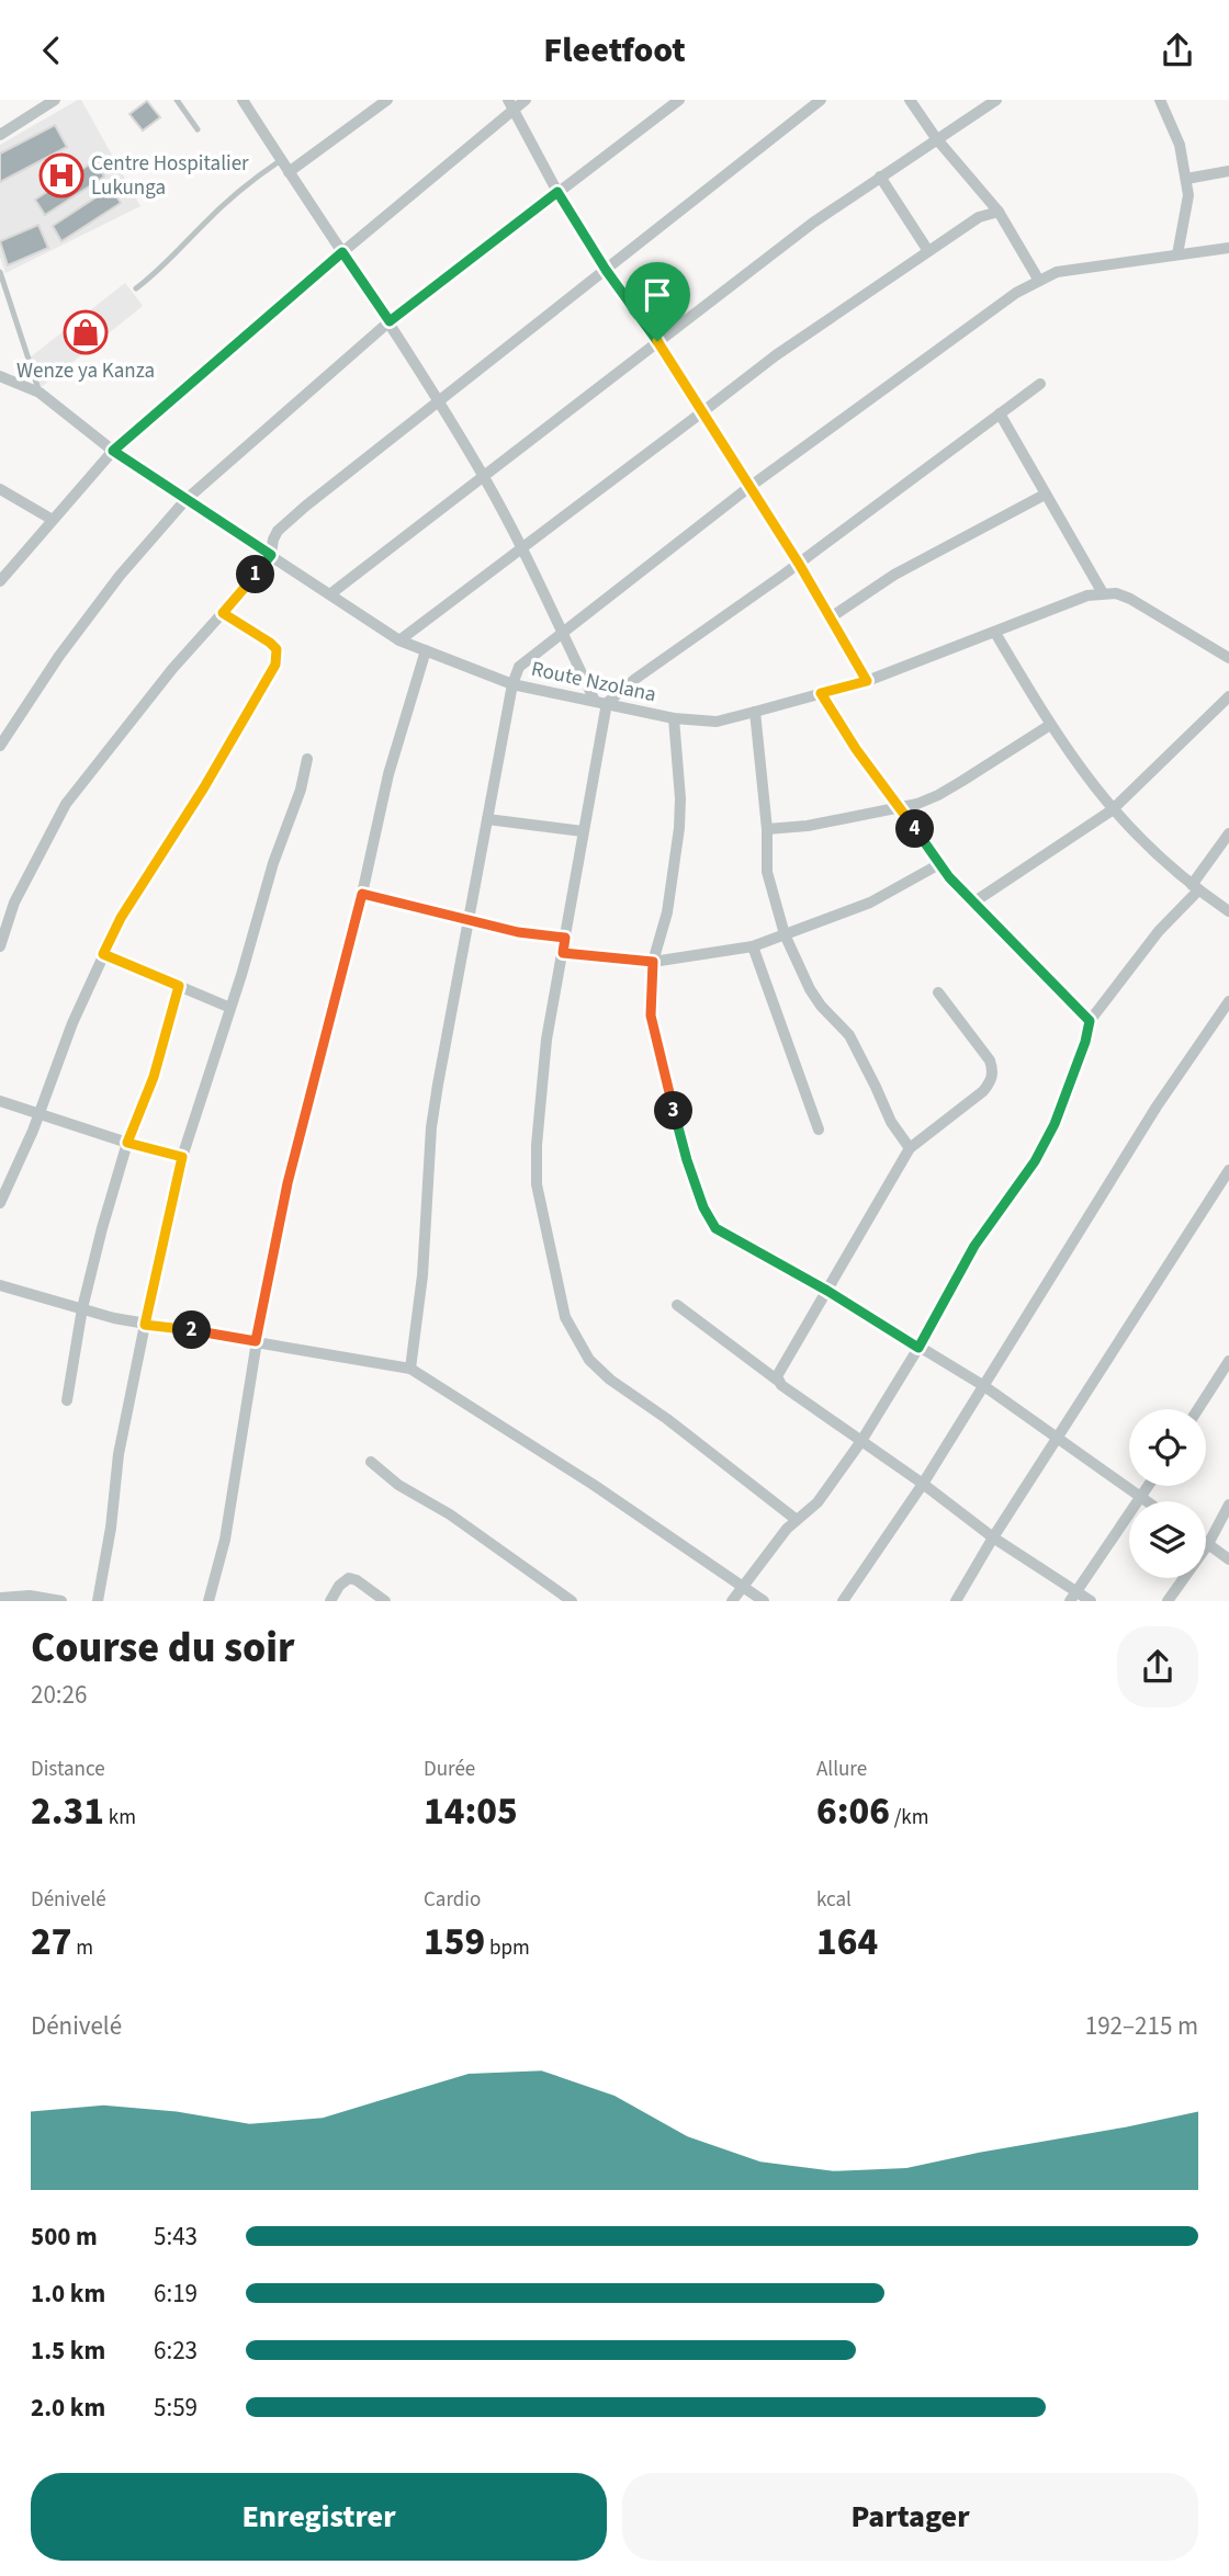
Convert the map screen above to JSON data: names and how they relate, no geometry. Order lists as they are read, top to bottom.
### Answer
{
  "streets": {
    "street": ["Route Nzolana"]
  },
  "places": {
    "hospital": ["Centre Hospitalier Lukunga"],
    "shop": ["Wenze ya Kanza"]
  },
  "page": {
    "header": "Fleetfoot",
    "pins": [
      "1",
      "4",
      "3",
      "2"
    ],
    "heading": ["Course du soir", "20:26"],
    "stats": [
      ["Distance", "2.31 km"],
      ["Durée", "14:05"],
      ["Allure", "6:06 /km"],
      ["Dénivelé", "27 m"],
      ["Cardio", "159 bpm"],
      ["kcal", "164"]
    ],
    "chart": ["Dénivelé", "192–215 m"],
    "list": [
      {
        "name": "500 m",
        "note": "5:43"
      },
      {
        "name": "1.0 km",
        "note": "6:19"
      },
      {
        "name": "1.5 km",
        "note": "6:23"
      },
      {
        "name": "2.0 km",
        "note": "5:59"
      }
    ],
    "buttons": ["Enregistrer", "Partager"]
  }
}
